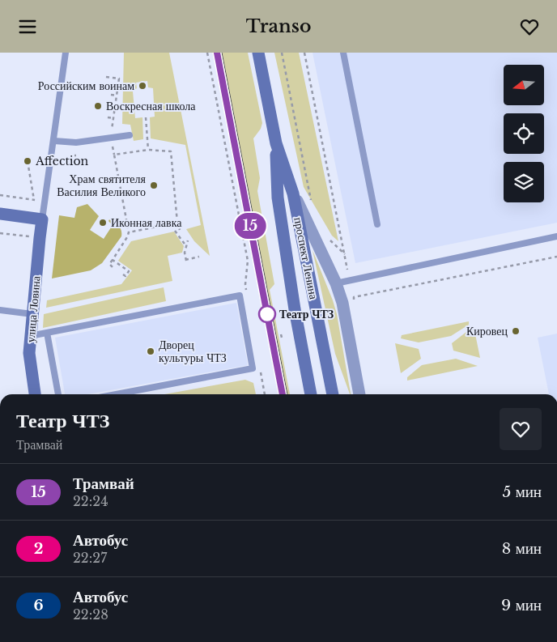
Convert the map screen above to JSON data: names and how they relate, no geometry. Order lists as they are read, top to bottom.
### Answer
{
  "streets": {
    "main road": ["проспект Ленина", "улица Ловина"]
  },
  "places": [
    "Российским воинам",
    "Воскресная школа",
    "Affection",
    "Храм святителя Василия Великого",
    "Иконная лавка",
    "Театр ЧТЗ",
    "Кировец",
    "Дворец культуры ЧТЗ"
  ],
  "lines": ["tram line 15"],
  "north": "left",
  "page": {
    "header": "Transo",
    "on_map": "15",
    "heading": ["Театр ЧТЗ", "Трамвай"],
    "list": [
      {
        "mark": "15",
        "name": "Трамвай",
        "note": "22:24",
        "value": "5 мин"
      },
      {
        "mark": "2",
        "name": "Автобус",
        "note": "22:27",
        "value": "8 мин"
      },
      {
        "mark": "6",
        "name": "Автобус",
        "note": "22:28",
        "value": "9 мин"
      }
    ]
  }
}
